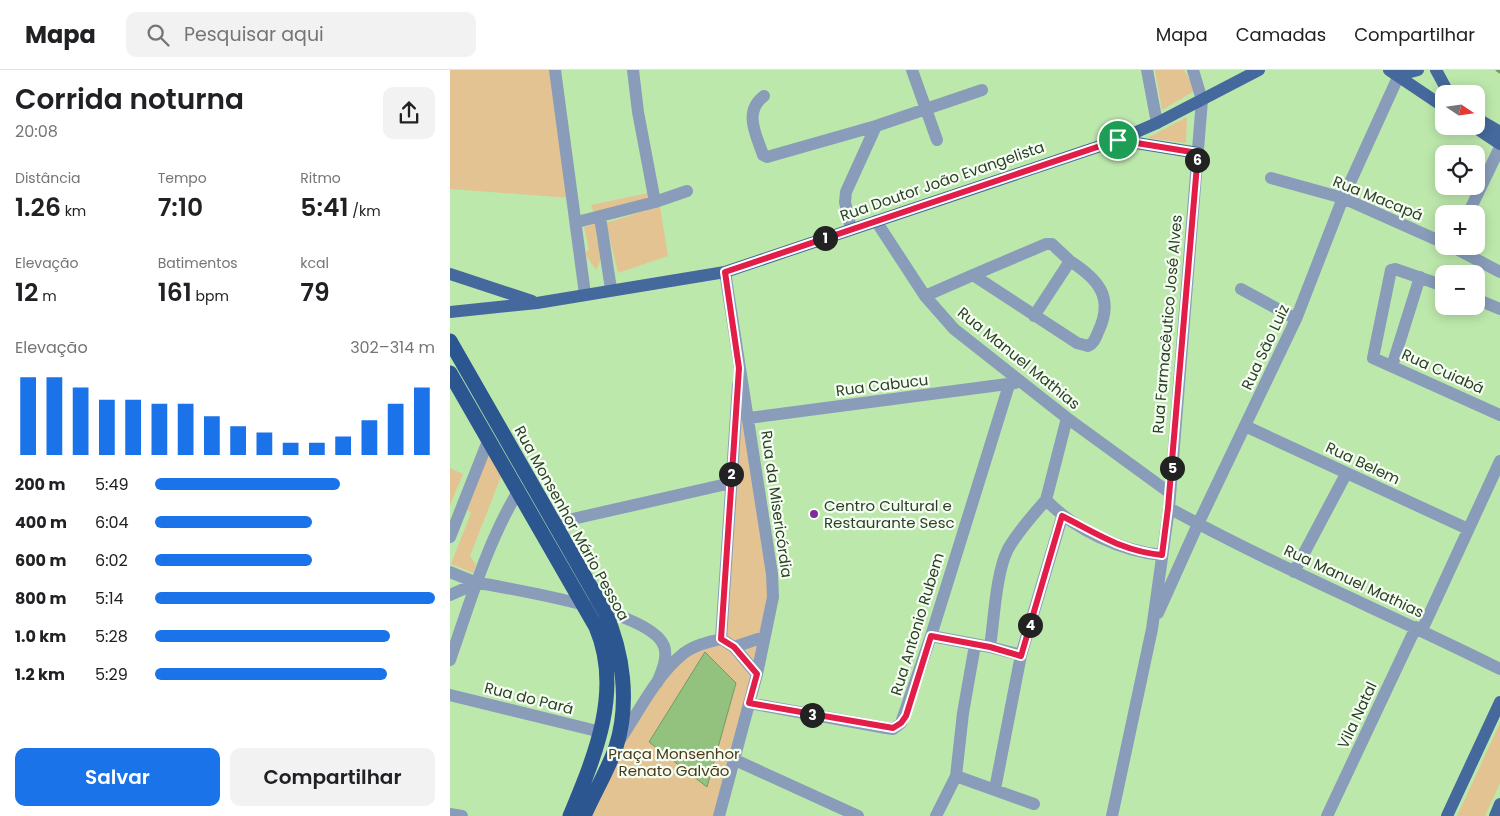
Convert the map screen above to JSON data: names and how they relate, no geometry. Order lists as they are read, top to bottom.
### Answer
{
  "streets": {
    "highway": ["Rua Monsenhor Mário Pessoa"],
    "main road": ["Rua Doutor João Evangelista"],
    "street": [
      "Rua Macapá",
      "Rua Farmacêutico José Alves",
      "Rua São Luiz",
      "Rua Manuel Mathias",
      "Rua Cuiabá",
      "Rua Cabucu",
      "Rua Belem",
      "Rua da Misericórdia",
      "Rua Antonio Rubem",
      "Rua do Pará",
      "Vila Natal"
    ]
  },
  "crossings": [
    ["Rua Doutor João Evangelista", "Rua Farmacêutico José Alves"],
    ["Rua Doutor João Evangelista", "Rua Manuel Mathias"],
    ["Rua Doutor João Evangelista", "Rua da Misericórdia"],
    ["Rua Macapá", "Rua São Luiz"],
    ["Rua Farmacêutico José Alves", "Rua São Luiz"],
    ["Rua Farmacêutico José Alves", "Rua Manuel Mathias"],
    ["Rua São Luiz", "Rua Manuel Mathias"],
    ["Rua São Luiz", "Rua Belem"],
    ["Rua Manuel Mathias", "Rua Cabucu"],
    ["Rua Manuel Mathias", "Rua Antonio Rubem"],
    ["Rua Manuel Mathias", "Vila Natal"],
    ["Rua Cabucu", "Rua da Misericórdia"],
    ["Rua Cabucu", "Rua Antonio Rubem"],
    ["Rua Belem", "Vila Natal"],
    ["Rua Monsenhor Mário Pessoa", "Rua do Pará"]
  ],
  "parks": ["Praça Monsenhor Renato Galvão"],
  "places": ["Centro Cultural e Restaurante Sesc"],
  "north": "right",
  "page": {
    "header": "Mapa",
    "search": "Pesquisar aqui",
    "nav": ["Mapa", "Camadas", "Compartilhar"],
    "heading": ["Corrida noturna", "20:08"],
    "map_buttons": ["+", "−"],
    "pins": [
      "6",
      "1",
      "5",
      "2",
      "4",
      "3"
    ],
    "stats": [
      ["Distância", "1.26 km"],
      ["Tempo", "7:10"],
      ["Ritmo", "5:41 /km"],
      ["Elevação", "12 m"],
      ["Batimentos", "161 bpm"],
      ["kcal", "79"]
    ],
    "chart": ["Elevação", "302–314 m"],
    "list": [
      {
        "name": "200 m",
        "note": "5:49"
      },
      {
        "name": "400 m",
        "note": "6:04"
      },
      {
        "name": "600 m",
        "note": "6:02"
      },
      {
        "name": "800 m",
        "note": "5:14"
      },
      {
        "name": "1.0 km",
        "note": "5:28"
      },
      {
        "name": "1.2 km",
        "note": "5:29"
      }
    ],
    "buttons": ["Salvar", "Compartilhar"]
  }
}
